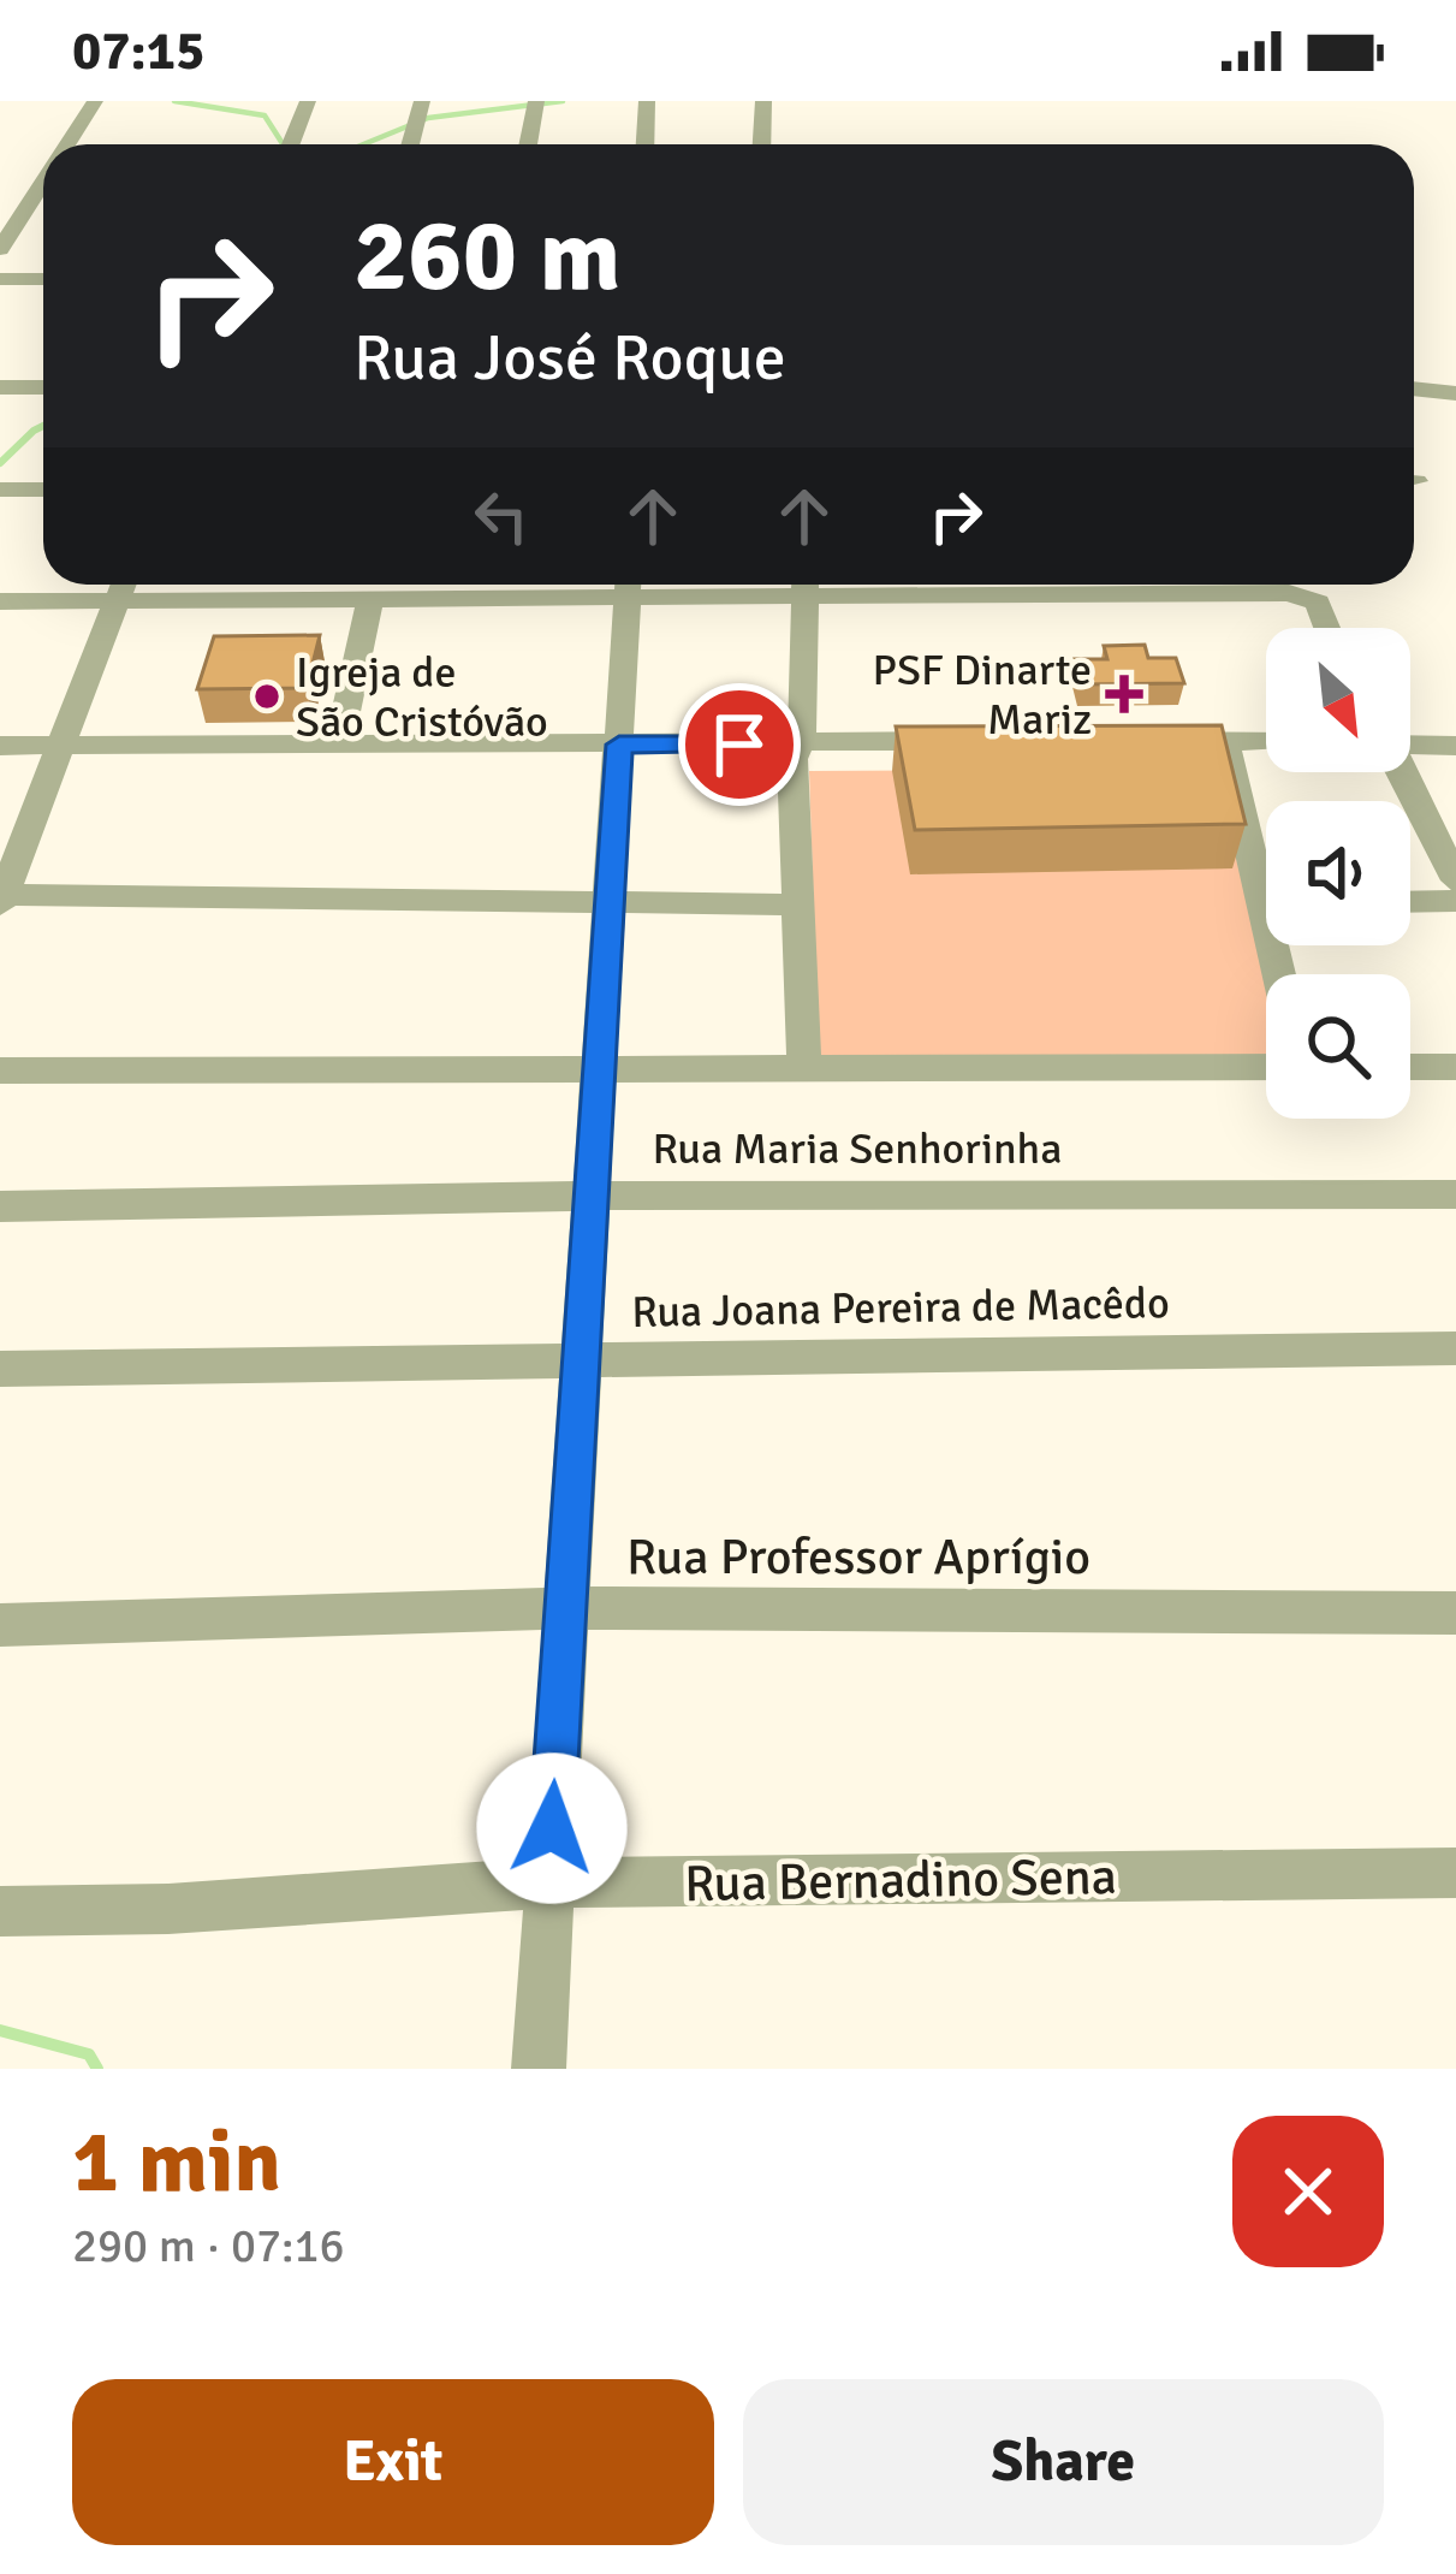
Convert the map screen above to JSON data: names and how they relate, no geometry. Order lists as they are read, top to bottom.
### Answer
{
  "streets": {
    "street": [
      "Rua Maria Senhorinha",
      "Rua Joana Pereira de Macêdo",
      "Rua Professor Aprígio",
      "Rua Bernadino Sena"
    ]
  },
  "places": {
    "health": ["PSF Dinarte Mariz"],
    "other": ["Igreja de São Cristóvão"]
  },
  "north": "bottom right",
  "page": {
    "status": "07:15",
    "turn": ["260 m", "Rua José Roque"],
    "heading": ["1 min", "290 m · 07:16"],
    "buttons": ["Exit", "Share"]
  }
}
